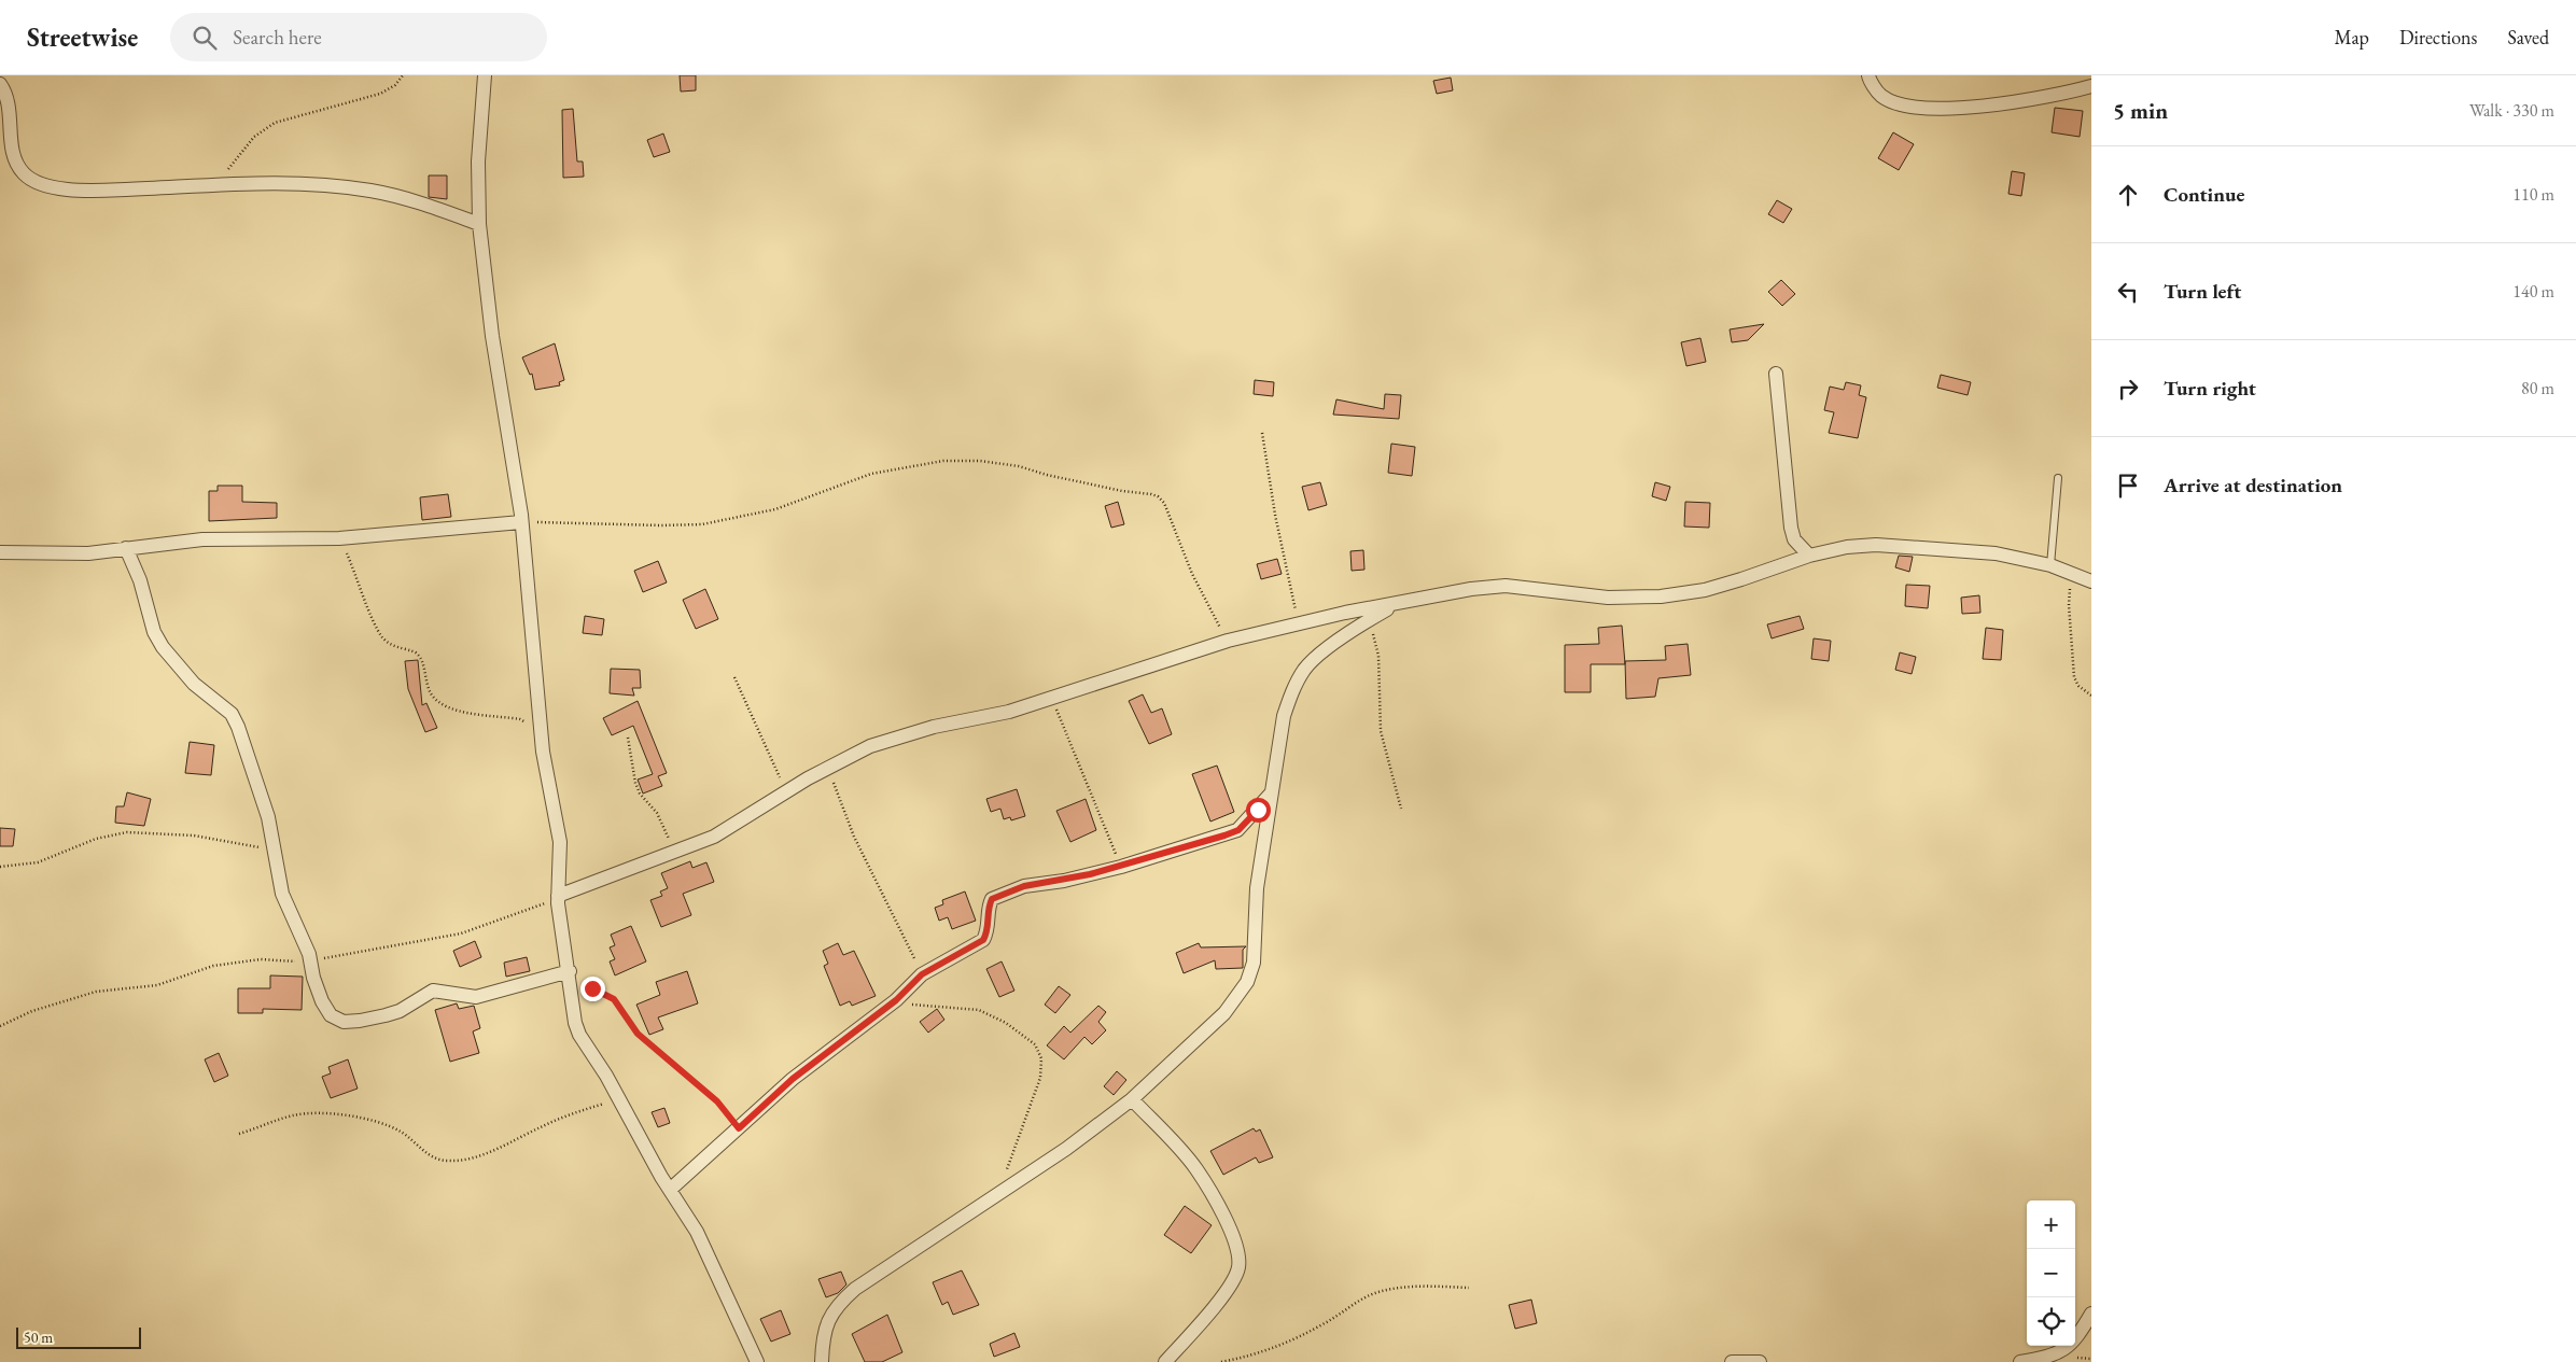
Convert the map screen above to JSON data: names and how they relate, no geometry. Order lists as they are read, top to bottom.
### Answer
{
  "scale_bar": "50 m",
  "page": {
    "header": "Streetwise",
    "search": "Search here",
    "nav": ["Map", "Directions", "Saved"],
    "heading": ["5 min", "Walk · 330 m"],
    "list": [
      ["Continue", "110 m"],
      ["Turn left", "140 m"],
      ["Turn right", "80 m"],
      "Arrive at destination"
    ],
    "map_buttons": ["+", "−"],
    "scale": "50 m"
  }
}
